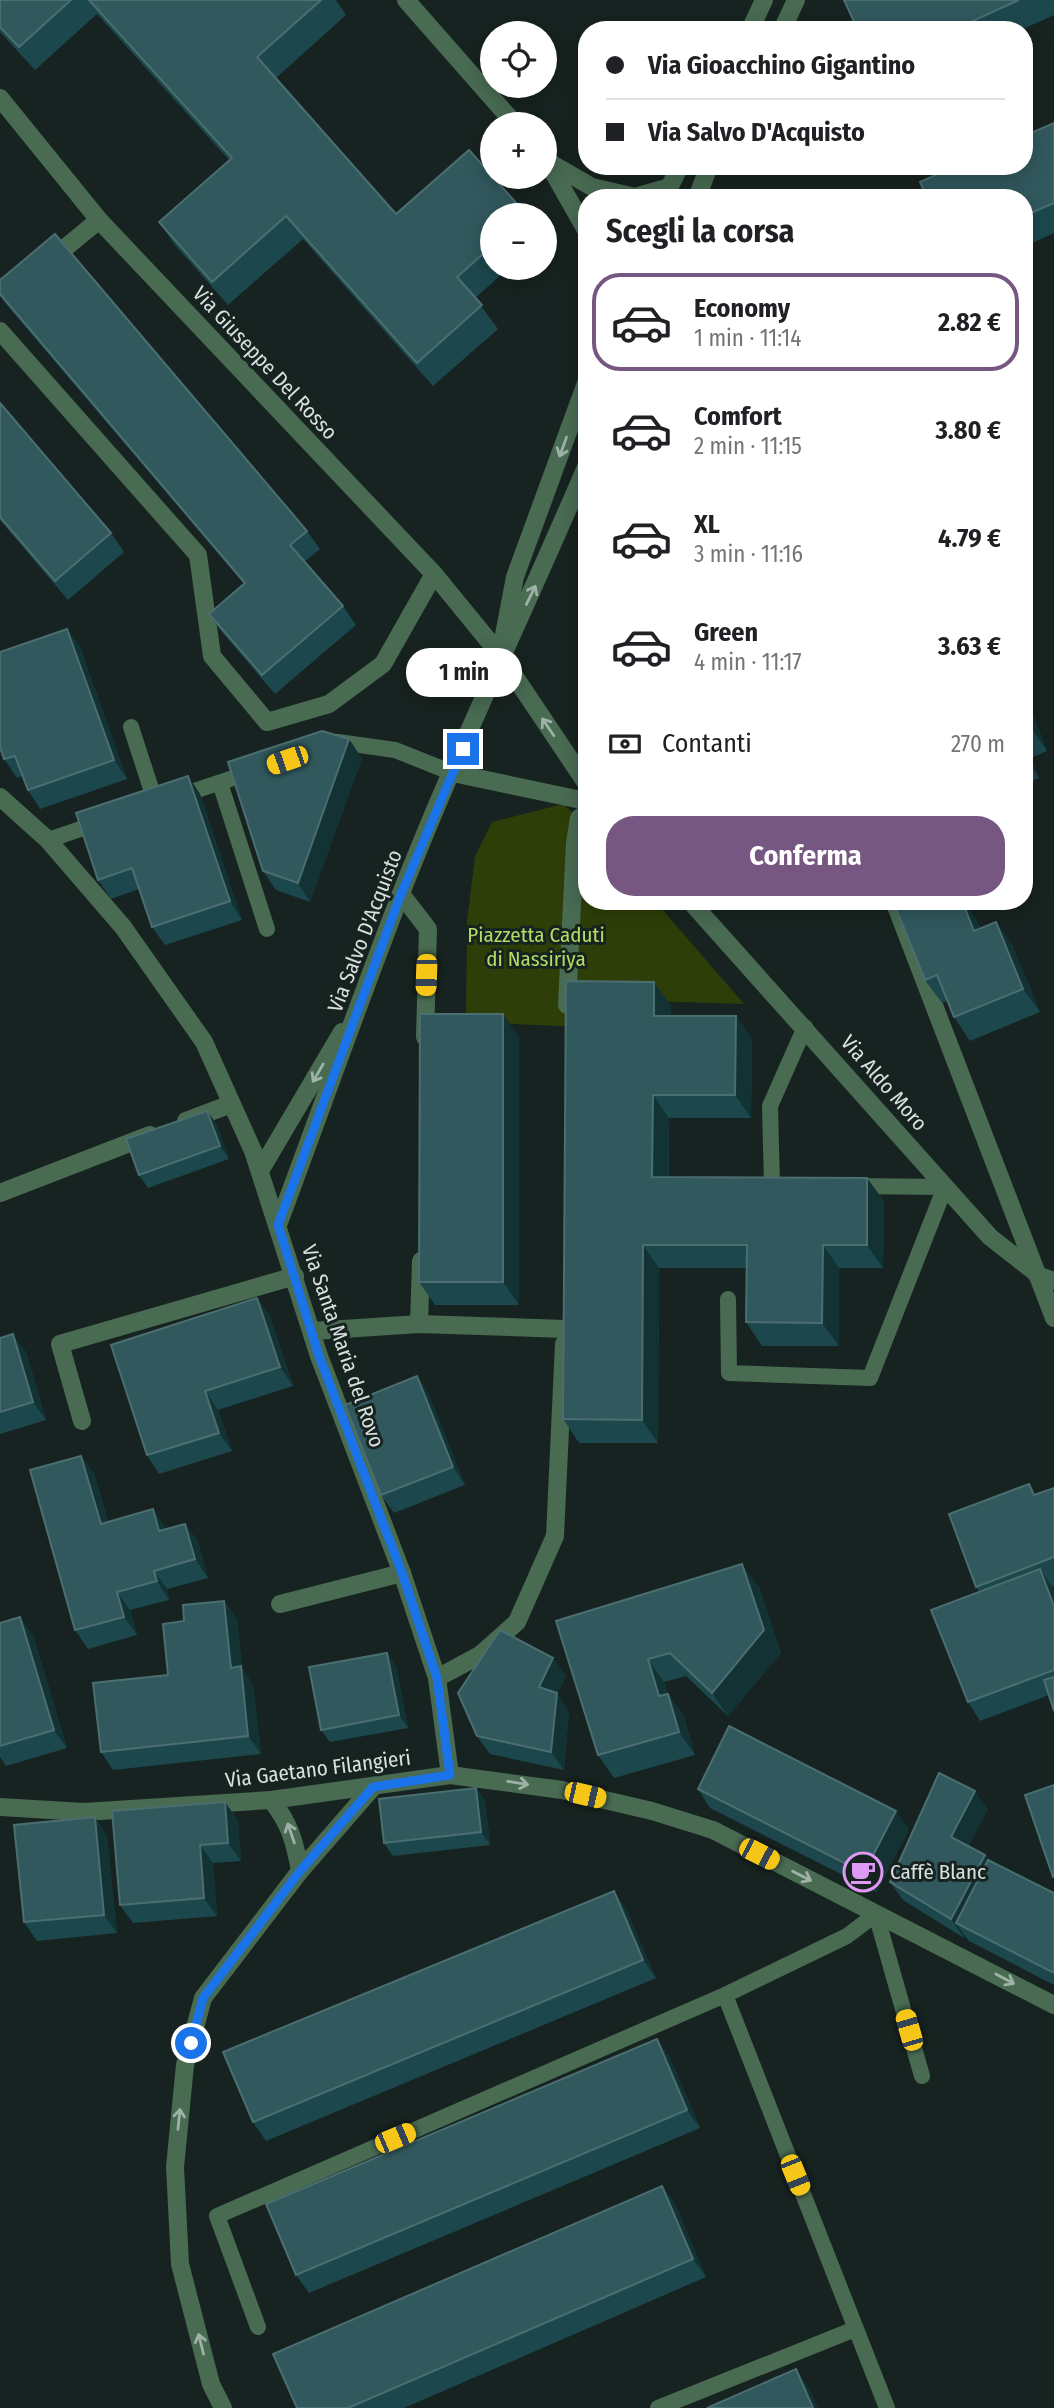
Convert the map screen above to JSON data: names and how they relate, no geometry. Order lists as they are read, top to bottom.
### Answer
{
  "streets": {
    "street": [
      "Via Giuseppe Del Rosso",
      "Via Salvo D'Acquisto",
      "Via Aldo Moro",
      "Via Santa Maria del Rovo",
      "Via Gaetano Filangieri"
    ]
  },
  "crossings": [
    ["Via Giuseppe Del Rosso", "Via Salvo D'Acquisto"],
    ["Via Salvo D'Acquisto", "Via Santa Maria del Rovo"],
    ["Via Santa Maria del Rovo", "Via Gaetano Filangieri"]
  ],
  "one_way": ["Via Gaetano Filangieri"],
  "parks": ["Piazzetta Caduti di Nassiriya"],
  "places": {
    "cafe": ["Caffè Blanc"]
  },
  "page": {
    "map_buttons": ["+", "−"],
    "banner": ["Via Gioacchino Gigantino", "Via Salvo D'Acquisto"],
    "heading": "Scegli la corsa",
    "list": [
      {
        "name": "Economy",
        "note": "1 min · 11:14",
        "value": "2.82 €"
      },
      {
        "name": "Comfort",
        "note": "2 min · 11:15",
        "value": "3.80 €"
      },
      {
        "name": "XL",
        "note": "3 min · 11:16",
        "value": "4.79 €"
      },
      {
        "name": "Green",
        "note": "4 min · 11:17",
        "value": "3.63 €"
      }
    ],
    "bubble": "1 min",
    "pay": ["Contanti", "270 m"],
    "buttons": "Conferma"
  }
}
